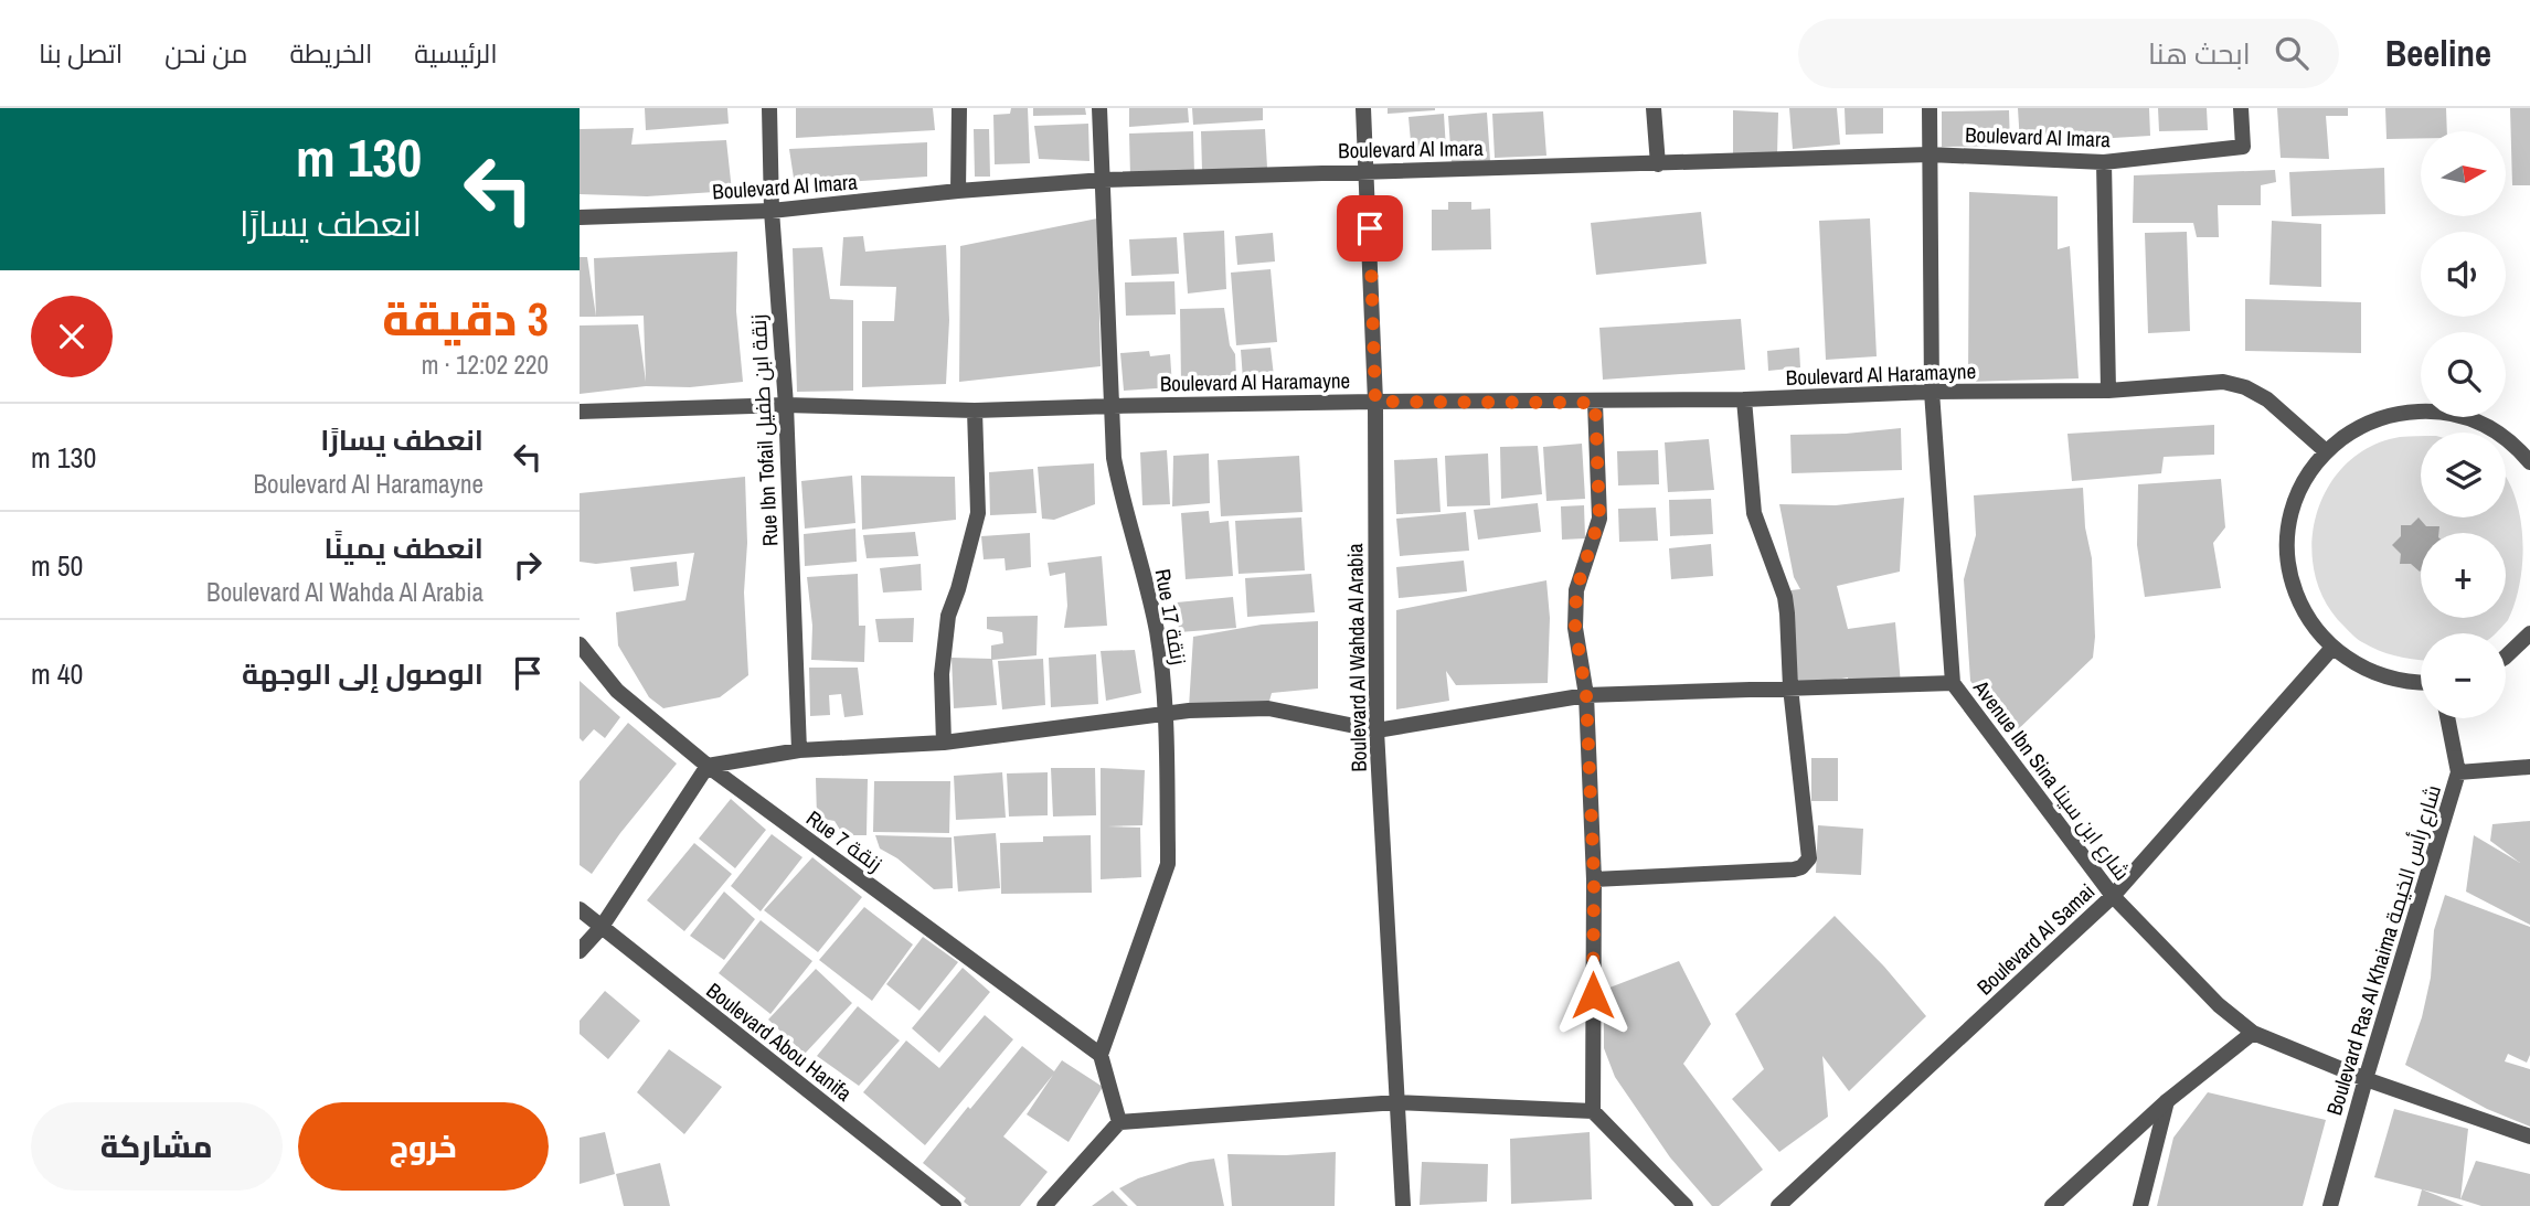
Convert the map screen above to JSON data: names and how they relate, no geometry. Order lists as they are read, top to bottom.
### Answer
{
  "streets": {
    "street": [
      "Boulevard Al Imara",
      "Boulevard Al Haramayne",
      "Rue Ibn Tofail زنقة ابن طفيل",
      "Rue 17 زنقة",
      "Boulevard Al Wahda Al Arabia",
      "Avenue Ibn Sina شارع ابن سينا",
      "Rue 7 زنقة",
      "Boulevard Al Samai",
      "Boulevard Ras Al Khaima شارع رأس الخيمة",
      "Boulevard Abou Hanifa"
    ]
  },
  "crossings": [
    ["Boulevard Al Imara", "Rue Ibn Tofail زنقة ابن طفيل"],
    ["Boulevard Al Imara", "Rue 17 زنقة"],
    ["Boulevard Al Imara", "Boulevard Al Wahda Al Arabia"],
    ["Boulevard Al Imara", "Avenue Ibn Sina شارع ابن سينا"],
    ["Boulevard Al Haramayne", "Rue Ibn Tofail زنقة ابن طفيل"],
    ["Boulevard Al Haramayne", "Rue 17 زنقة"],
    ["Boulevard Al Haramayne", "Boulevard Al Wahda Al Arabia"],
    ["Boulevard Al Haramayne", "Avenue Ibn Sina شارع ابن سينا"],
    ["Rue 17 زنقة", "Rue 7 زنقة"],
    ["Avenue Ibn Sina شارع ابن سينا", "Boulevard Al Samai"],
    ["Avenue Ibn Sina شارع ابن سينا", "Boulevard Ras Al Khaima شارع رأس الخيمة"]
  ],
  "north": "right",
  "page": {
    "header": "Beeline",
    "search": "ابحث هنا",
    "nav": [
      "الرئيسية",
      "الخريطة",
      "من نحن",
      "اتصل بنا"
    ],
    "turn": ["130 m", "انعطف يسارًا"],
    "map_buttons": ["+", "−"],
    "heading": ["3 دقيقة", "220 m · 12:02"],
    "list": [
      {
        "name": "انعطف يسارًا",
        "note": "Boulevard Al Haramayne",
        "value": "130 m"
      },
      {
        "name": "انعطف يمينًا",
        "note": "Boulevard Al Wahda Al Arabia",
        "value": "50 m"
      },
      {
        "name": "الوصول إلى الوجهة",
        "value": "40 m"
      }
    ],
    "buttons": ["خروج", "مشاركة"]
  }
}
